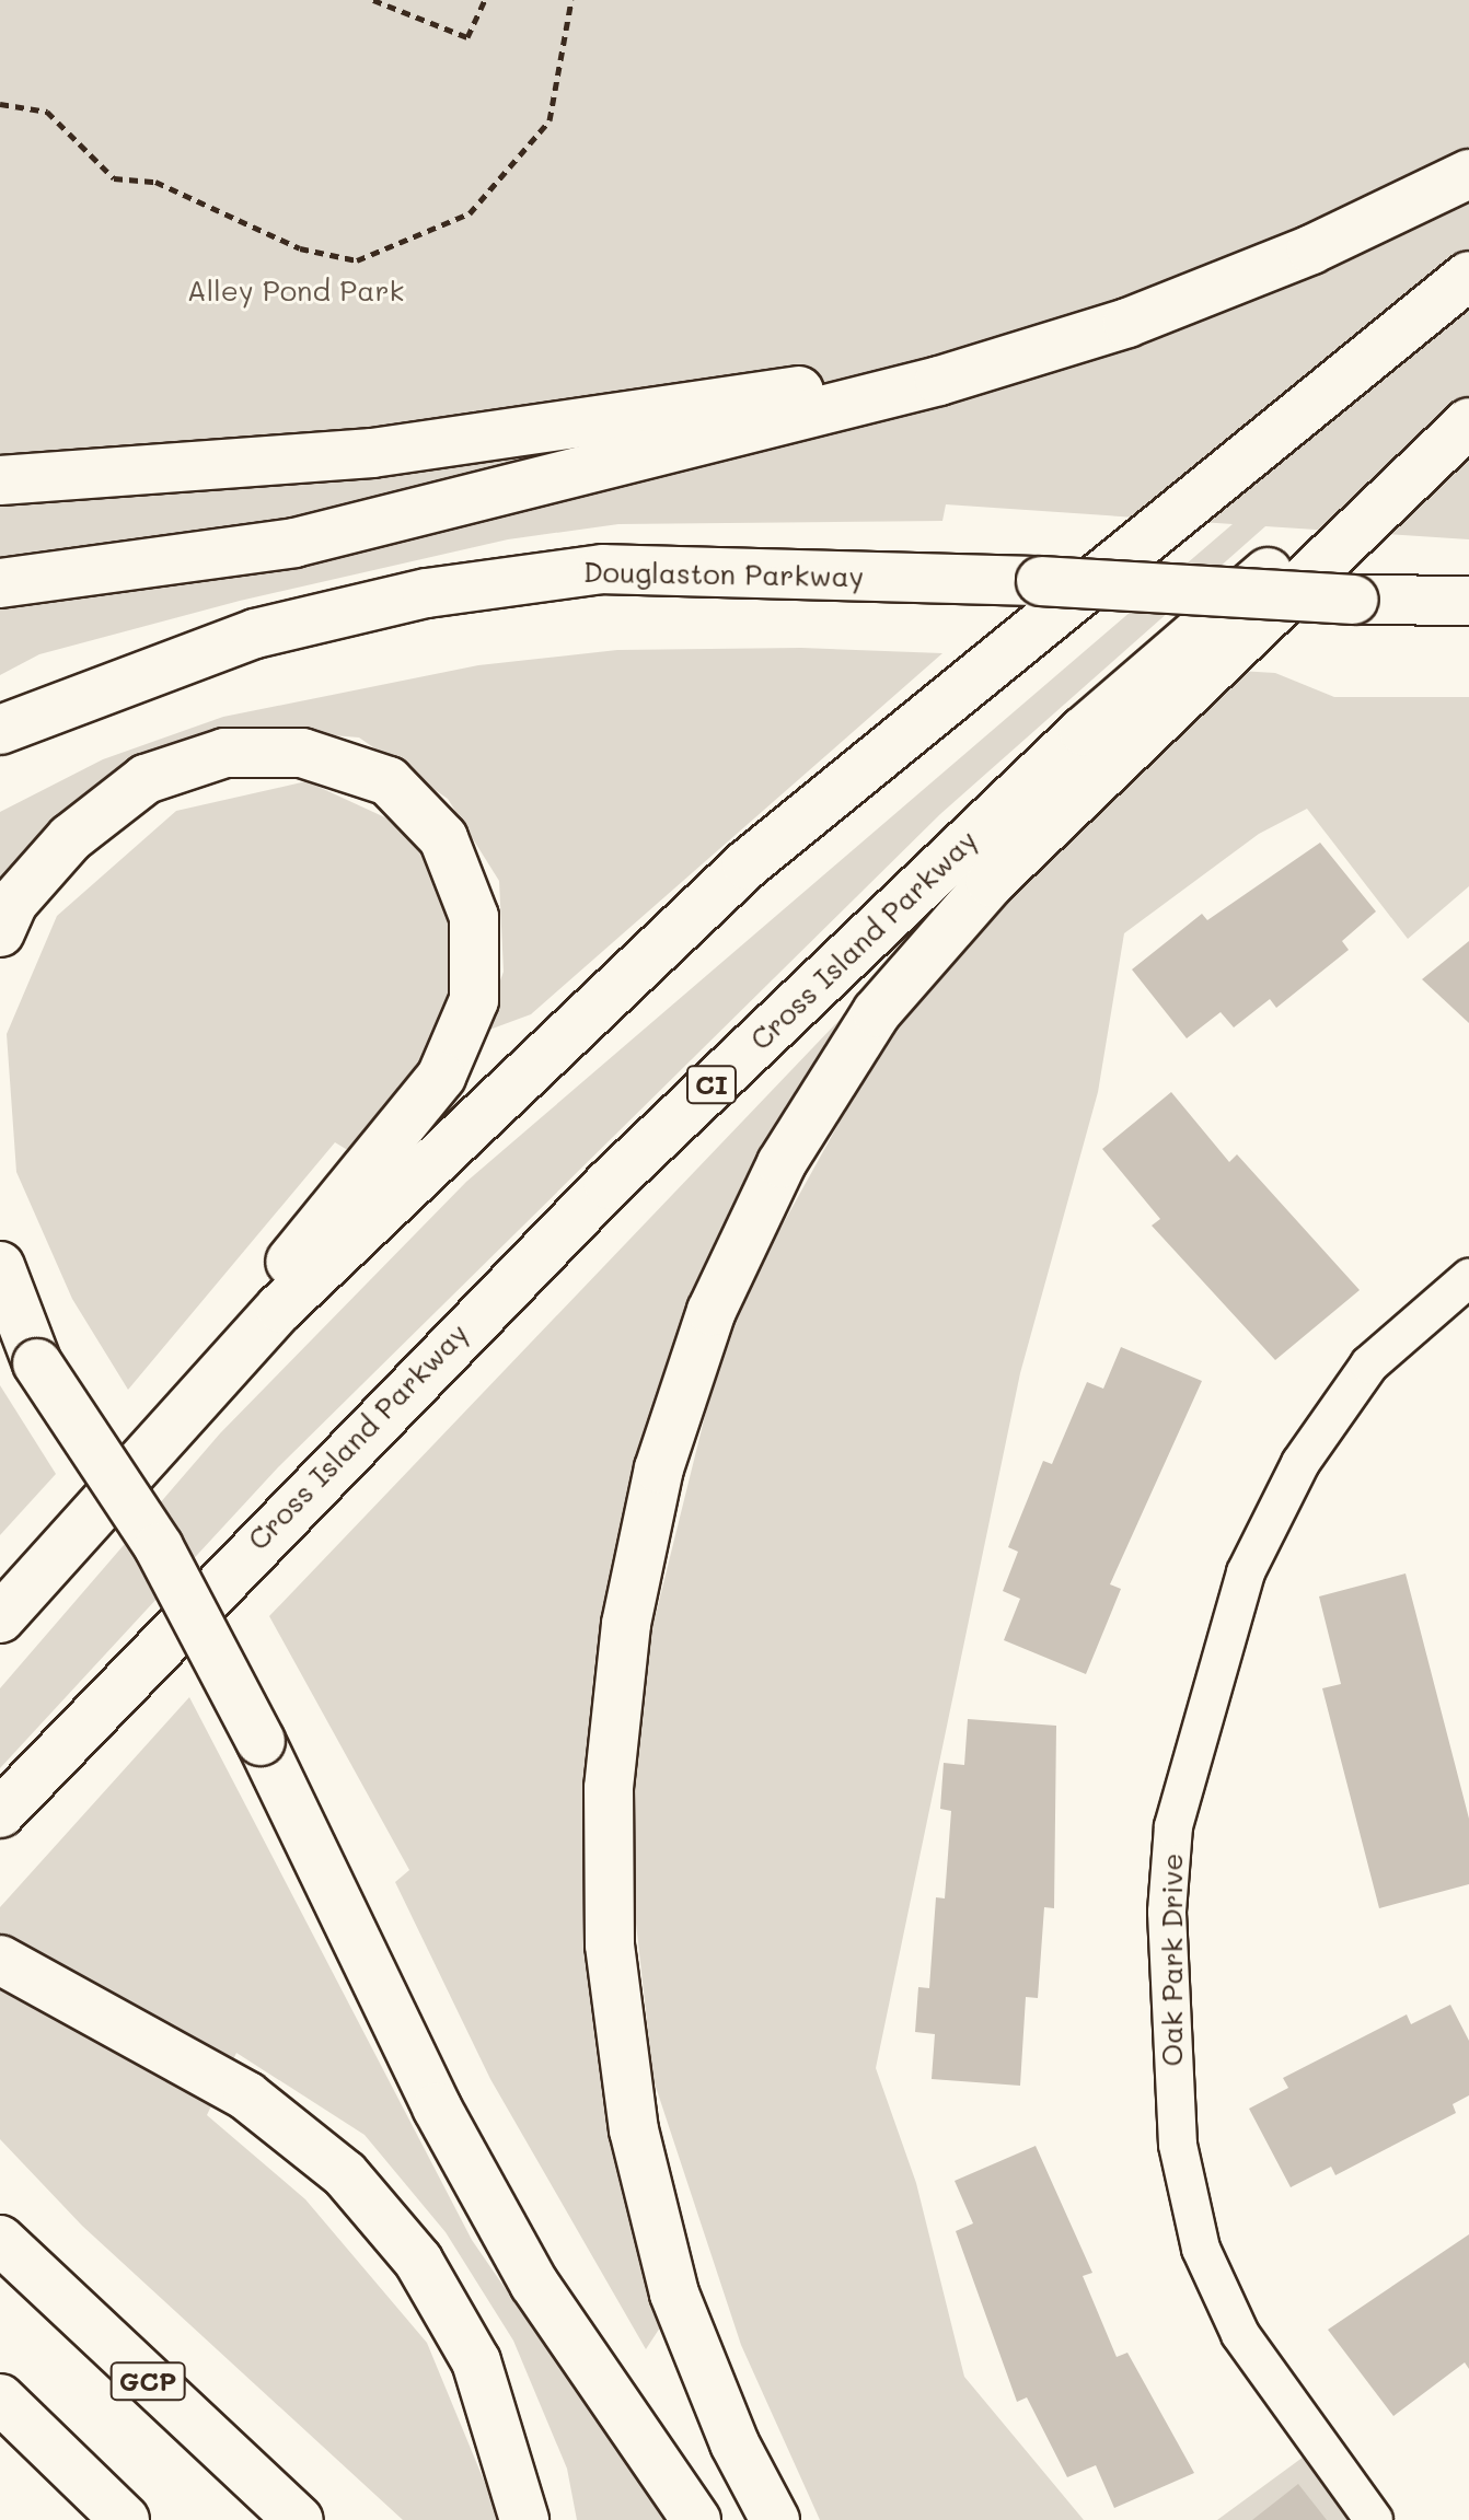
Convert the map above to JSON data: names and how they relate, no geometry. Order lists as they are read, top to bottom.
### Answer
{
  "streets": {
    "main road": [
      "Douglaston Parkway",
      "Cross Island Parkway",
      "CI",
      "GCP"
    ],
    "street": ["Oak Park Drive"]
  },
  "parks": ["Alley Pond Park"]
}
